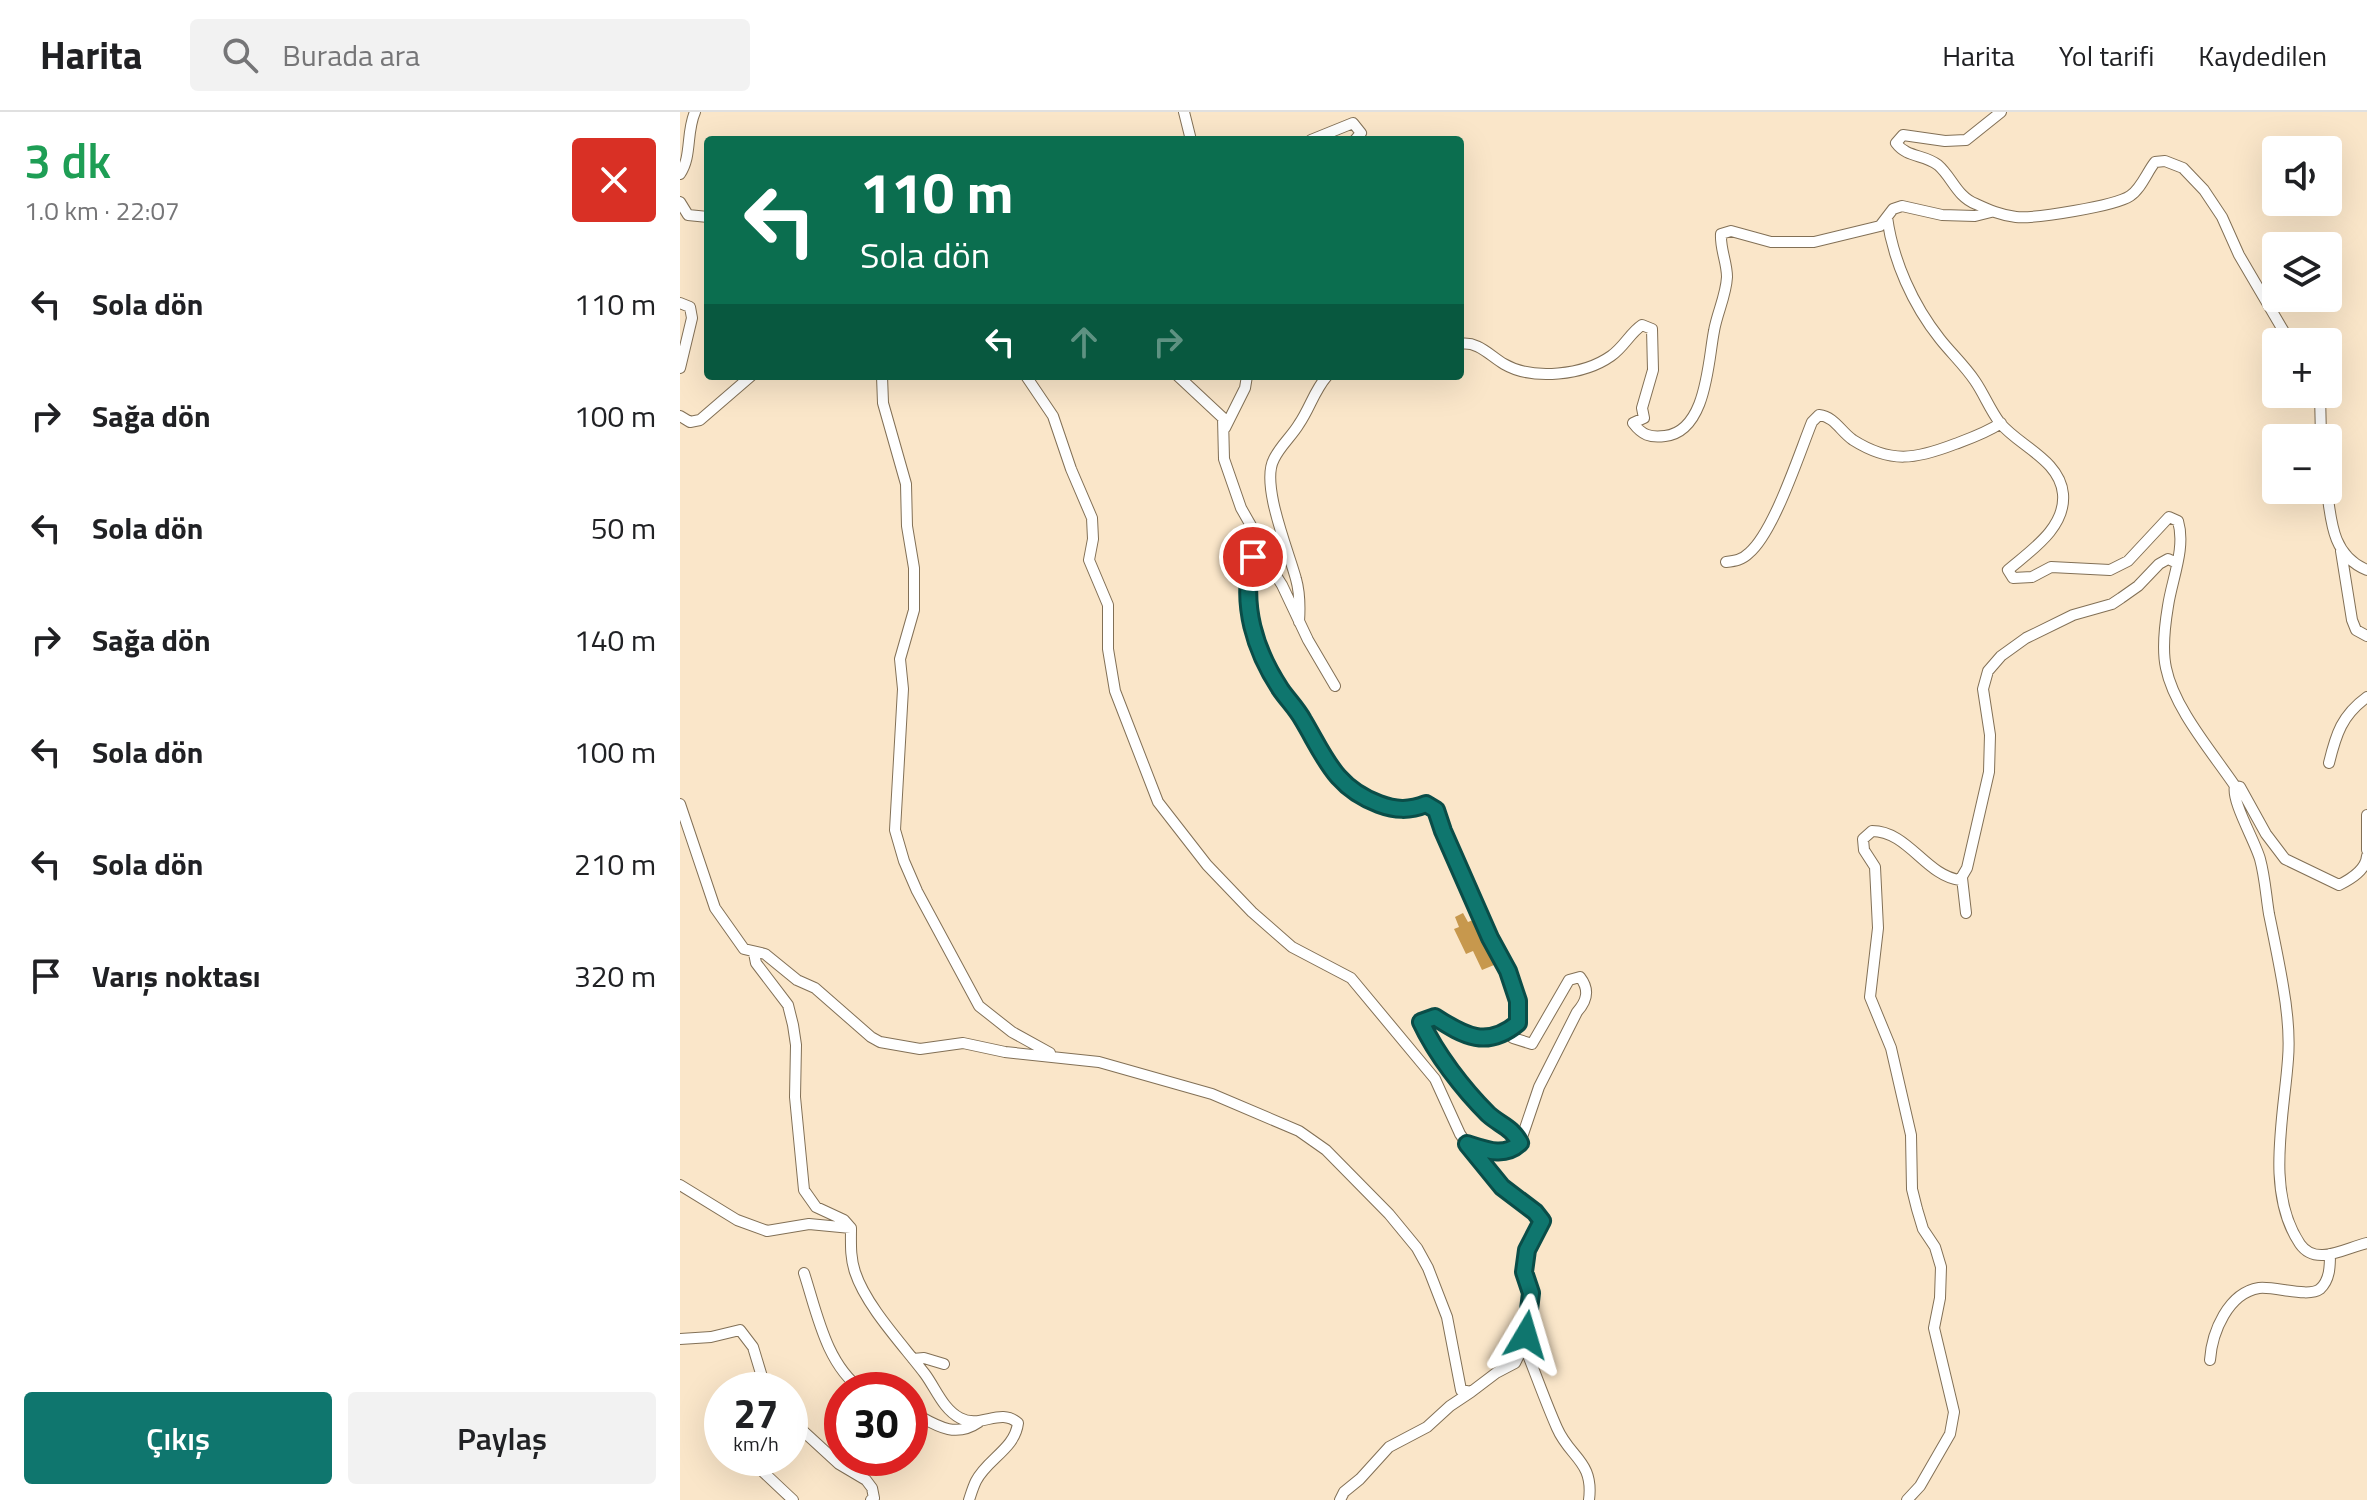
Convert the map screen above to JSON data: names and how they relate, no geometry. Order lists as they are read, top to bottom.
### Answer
{
  "page": {
    "header": "Harita",
    "search": "Burada ara",
    "nav": ["Harita", "Yol tarifi", "Kaydedilen"],
    "heading": ["3 dk", "1.0 km · 22:07"],
    "map_buttons": ["+", "−"],
    "turn": ["110 m", "Sola dön"],
    "list": [
      {
        "name": "Sola dön",
        "value": "110 m"
      },
      {
        "name": "Sağa dön",
        "value": "100 m"
      },
      {
        "name": "Sola dön",
        "value": "50 m"
      },
      {
        "name": "Sağa dön",
        "value": "140 m"
      },
      {
        "name": "Sola dön",
        "value": "100 m"
      },
      {
        "name": "Sola dön",
        "value": "210 m"
      },
      {
        "name": "Varış noktası",
        "value": "320 m"
      }
    ],
    "speed": "27 km/h",
    "limit": "30",
    "buttons": ["Çıkış", "Paylaş"]
  }
}
